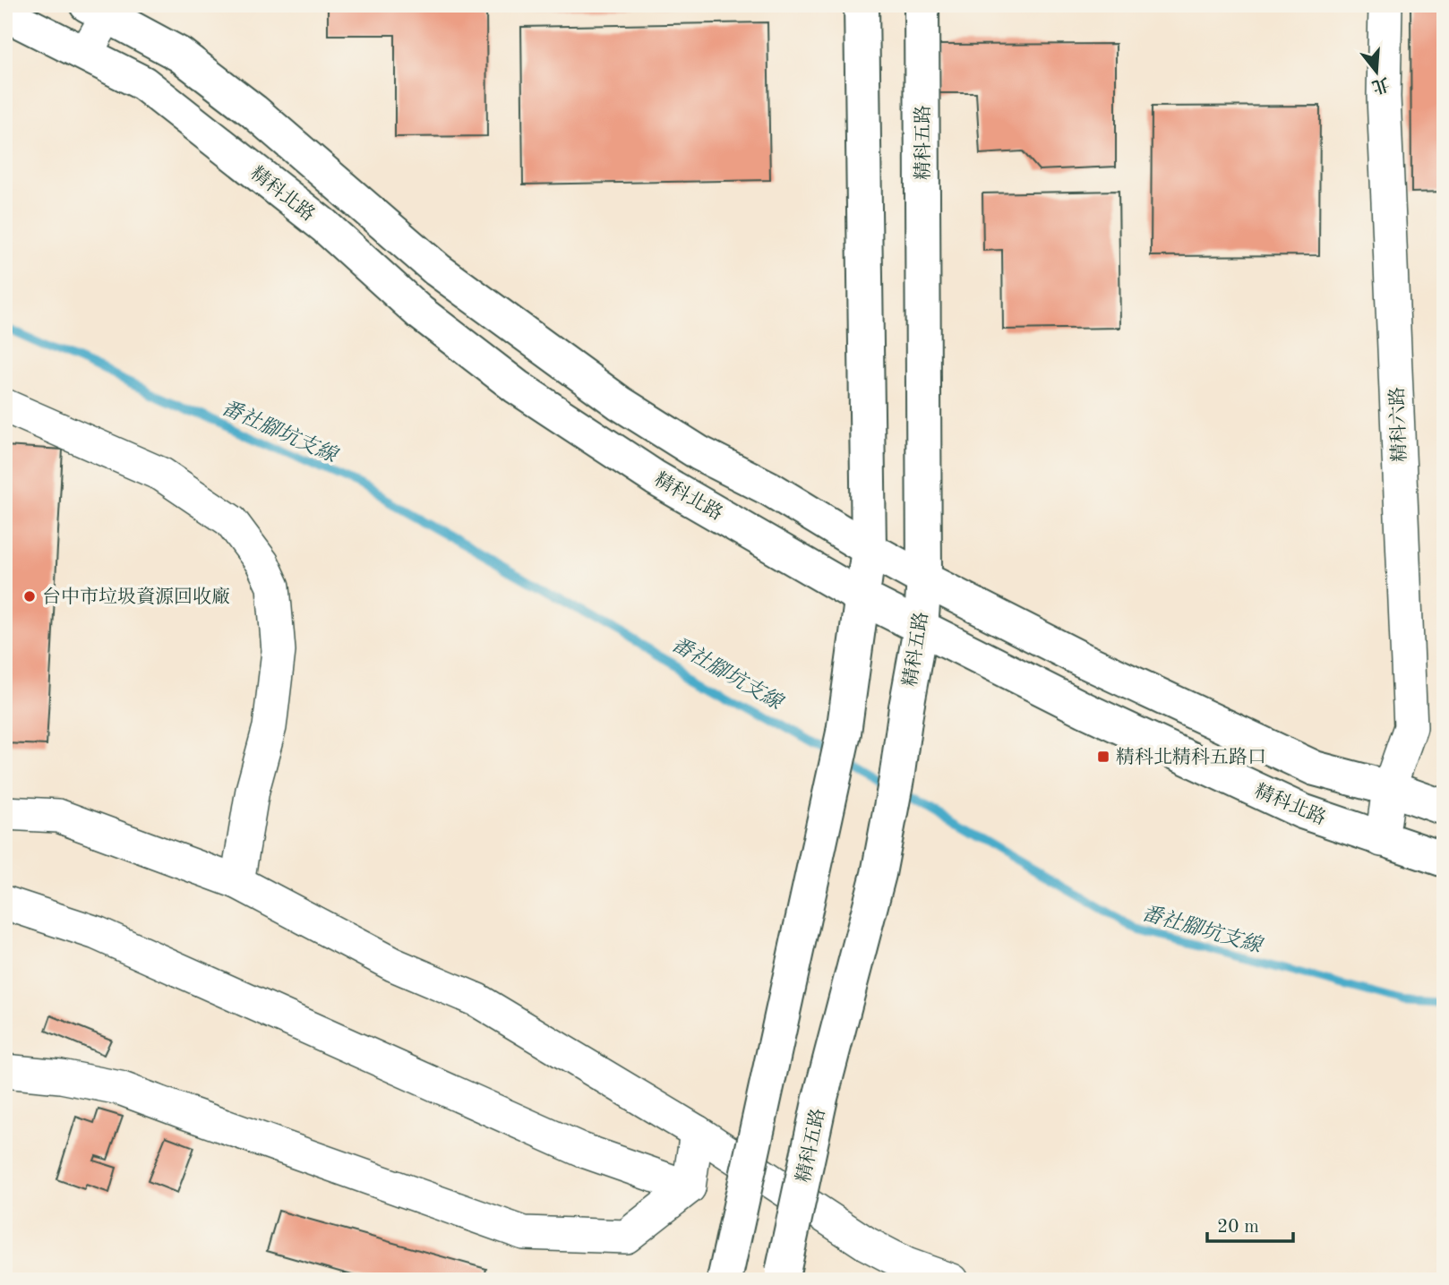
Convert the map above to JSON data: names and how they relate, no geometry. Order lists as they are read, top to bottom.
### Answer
{
  "streets": {
    "street": ["精科五路", "精科北路", "精科六路"]
  },
  "crossings": [
    ["精科五路", "精科北路"],
    ["精科北路", "精科六路"]
  ],
  "water": ["番社腳坑支線"],
  "places": {
    "other": ["台中市垃圾資源回收廠"],
    "transit": ["精科北精科五路口"]
  },
  "scale_bar": "20 m",
  "north": "bottom"
}
